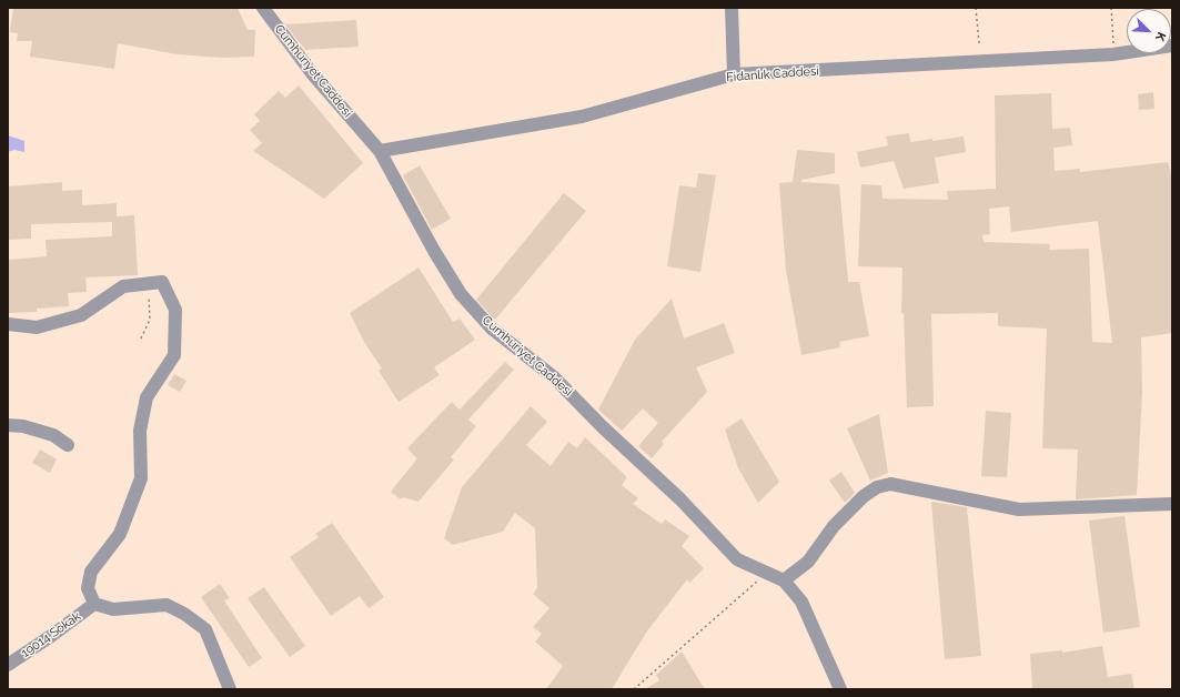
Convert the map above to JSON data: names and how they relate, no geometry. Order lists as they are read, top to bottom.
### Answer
{
  "streets": {
    "street": ["Cumhuriyet Caddesi", "Fidanlık Caddesi", "19014 Sokak"]
  },
  "crossings": [
    ["Cumhuriyet Caddesi", "Fidanlık Caddesi"]
  ],
  "north": "bottom right"
}
